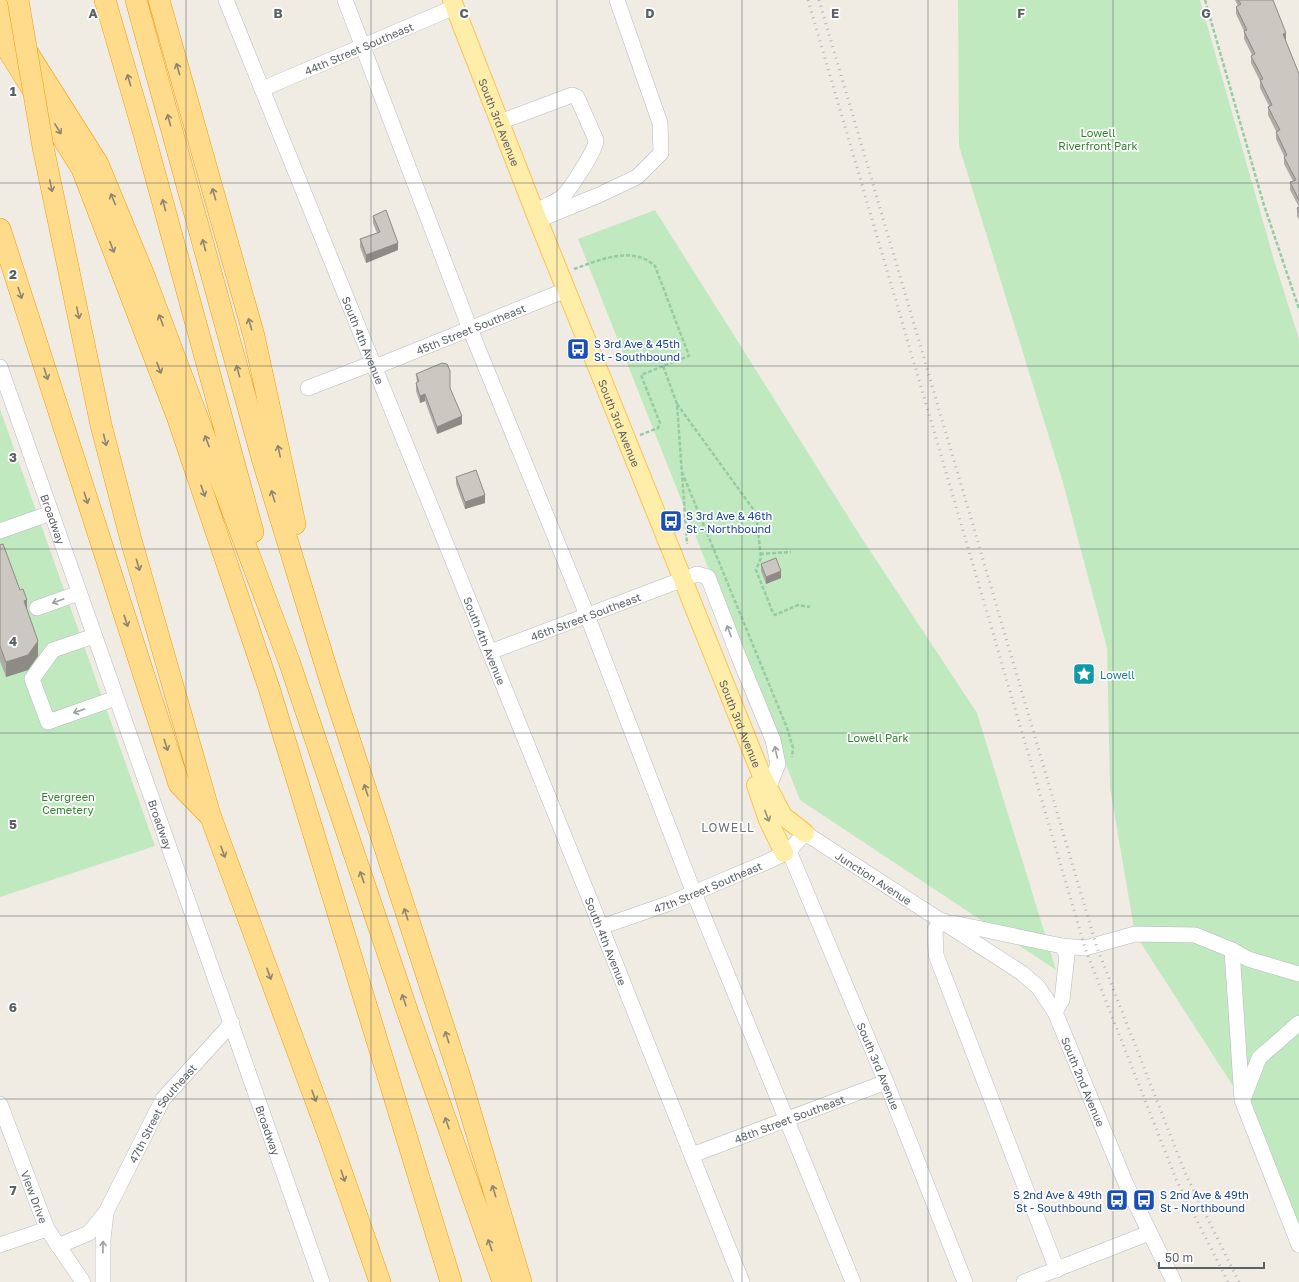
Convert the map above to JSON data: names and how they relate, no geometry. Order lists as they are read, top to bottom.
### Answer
{
  "streets": {
    "main road": ["South 3rd Avenue"],
    "street": [
      "44th Street Southeast",
      "45th Street Southeast",
      "South 4th Avenue",
      "Broadway",
      "46th Street Southeast",
      "Junction Avenue",
      "47th Street Southeast",
      "South 2nd Avenue",
      "48th Street Southeast",
      "View Drive"
    ]
  },
  "crossings": [
    ["44th Street Southeast", "South 3rd Avenue"],
    ["44th Street Southeast", "South 4th Avenue"],
    ["South 3rd Avenue", "45th Street Southeast"],
    ["South 3rd Avenue", "46th Street Southeast"],
    ["South 3rd Avenue", "Junction Avenue"],
    ["South 3rd Avenue", "47th Street Southeast"],
    ["South 3rd Avenue", "48th Street Southeast"],
    ["45th Street Southeast", "South 4th Avenue"],
    ["South 4th Avenue", "46th Street Southeast"],
    ["South 4th Avenue", "47th Street Southeast"],
    ["South 4th Avenue", "48th Street Southeast"],
    ["Broadway", "47th Street Southeast"],
    ["Junction Avenue", "47th Street Southeast"],
    ["Junction Avenue", "South 2nd Avenue"],
    ["47th Street Southeast", "View Drive"]
  ],
  "districts": ["LOWELL"],
  "parks": ["Lowell Riverfront Park", "Lowell Park", "Evergreen Cemetery"],
  "places": {
    "bus stop": [
      "S 3rd Ave & 45th St - Southbound",
      "S 3rd Ave & 46th St - Northbound",
      "S 2nd Ave & 49th St - Southbound",
      "S 2nd Ave & 49th St - Northbound"
    ],
    "place": ["Lowell"]
  },
  "scale_bar": "50 m",
  "grid": {
    "columns": [
      "A",
      "B",
      "C",
      "D",
      "E",
      "F",
      "G"
    ],
    "rows": [
      "1",
      "2",
      "3",
      "4",
      "5",
      "6",
      "7"
    ]
  }
}
